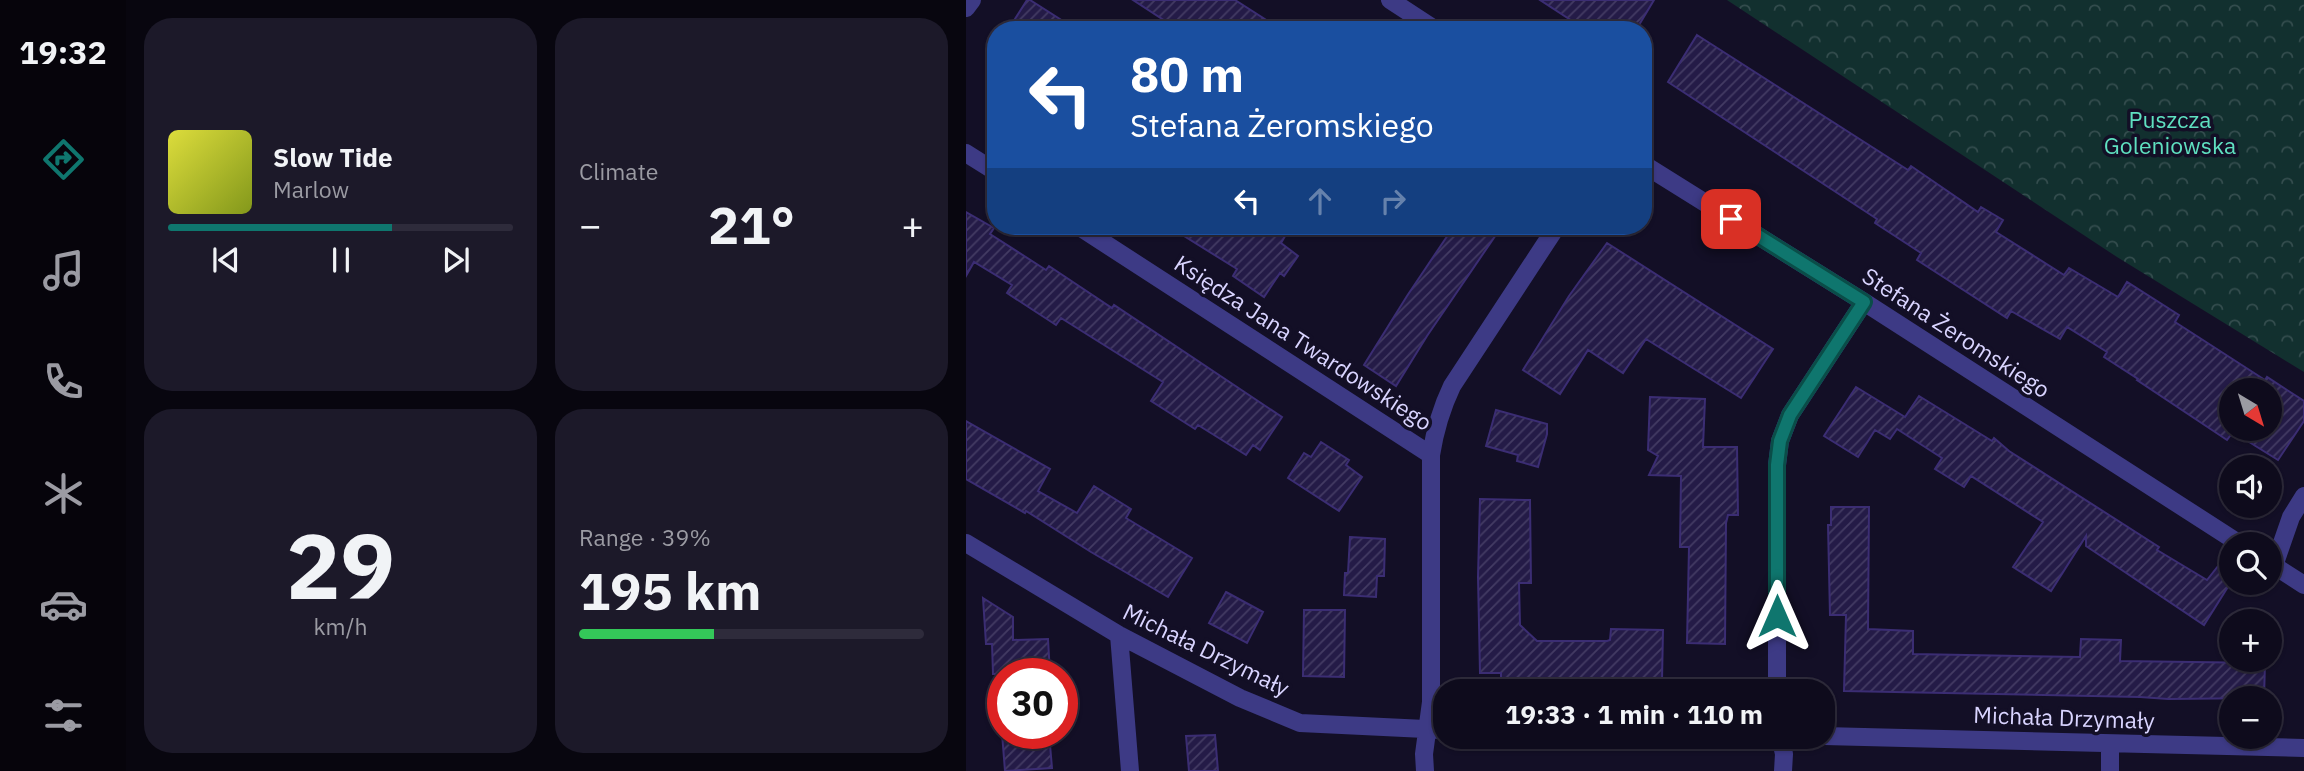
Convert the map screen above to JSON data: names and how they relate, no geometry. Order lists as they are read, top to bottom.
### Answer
{
  "streets": {
    "street": ["Stefana Żeromskiego", "Księdza Jana Twardowskiego", "Michała Drzymały"]
  },
  "parks": ["Puszcza Goleniowska"],
  "north": "bottom right",
  "page": {
    "tabs": "19:32",
    "tile": [
      "Climate",
      ["29", "km/h"],
      ["Range · 39%", "195 km"]
    ],
    "turn": ["80 m", "Stefana Żeromskiego"],
    "song": ["Slow Tide", "Marlow"],
    "heat": ["−", "21°", "+"],
    "map_buttons": ["+", "−"],
    "limit": "30",
    "trip": "19:33 · 1 min · 110 m"
  }
}
